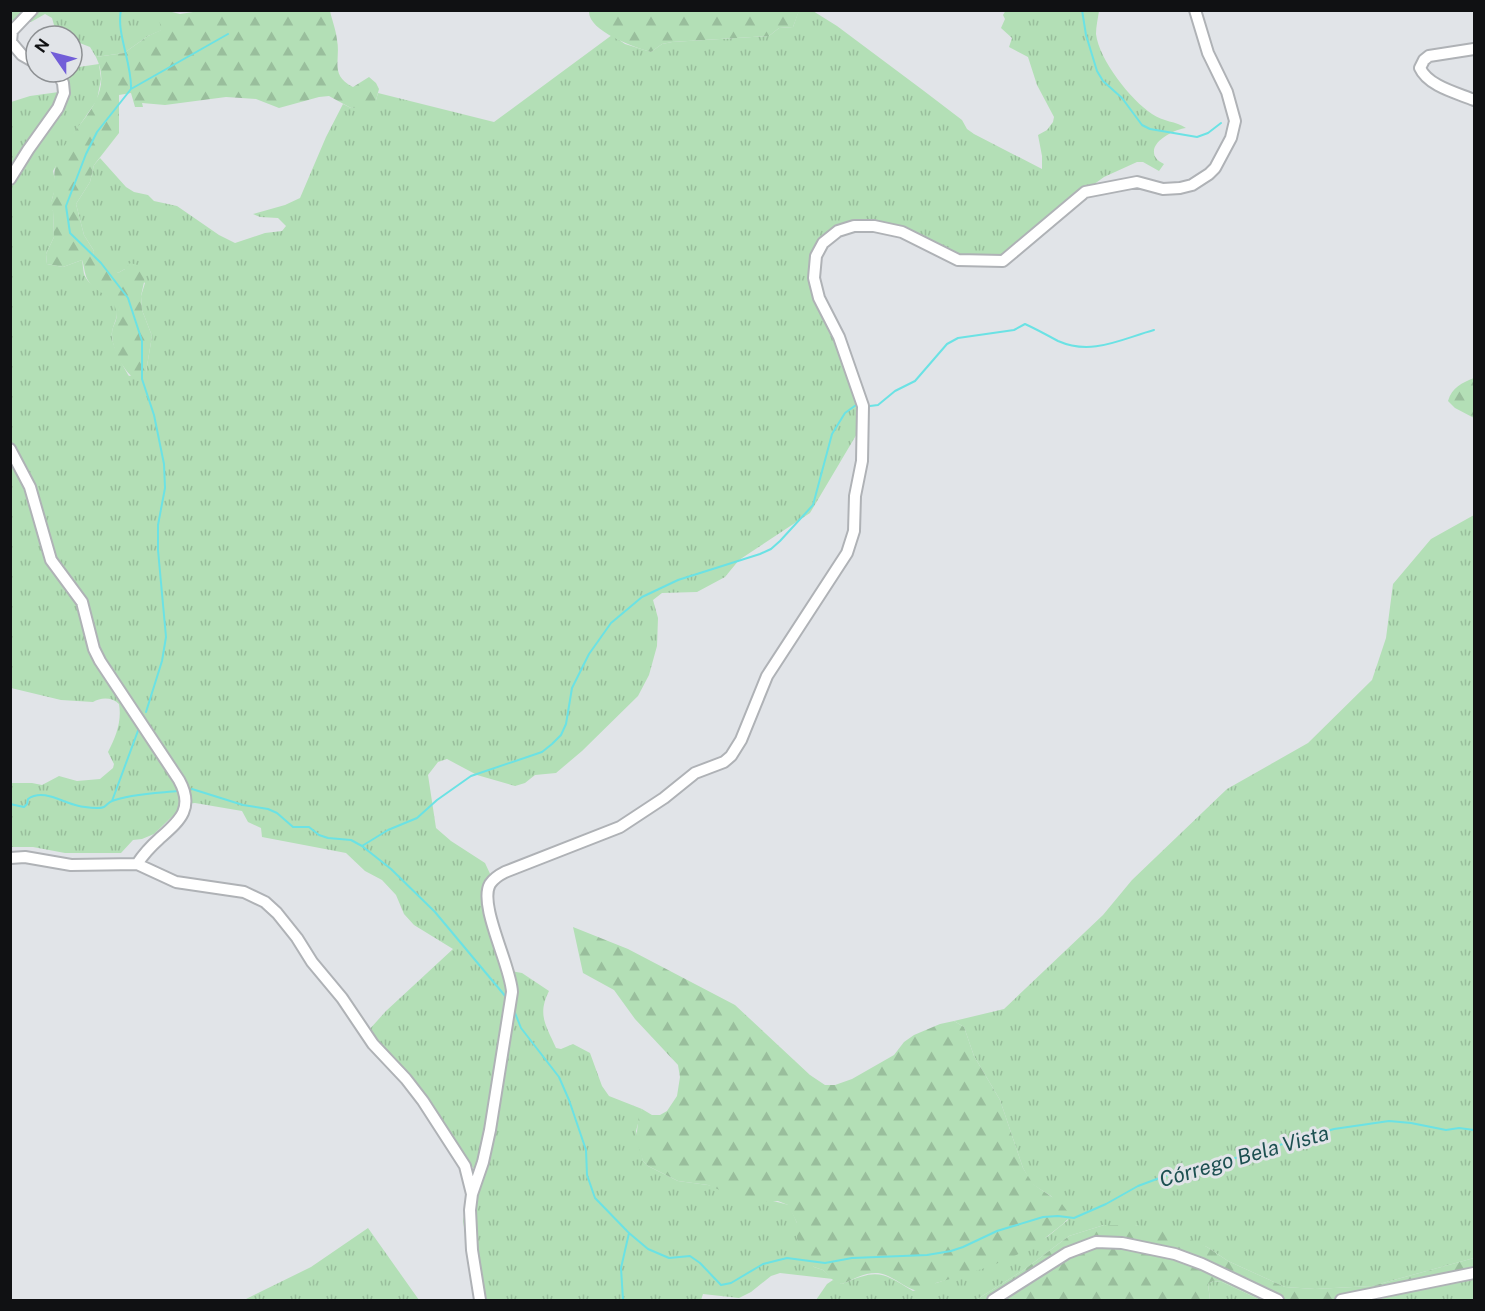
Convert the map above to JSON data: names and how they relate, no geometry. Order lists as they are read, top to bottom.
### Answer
{
  "water": ["Córrego Bela Vista"],
  "north": "top left"
}
